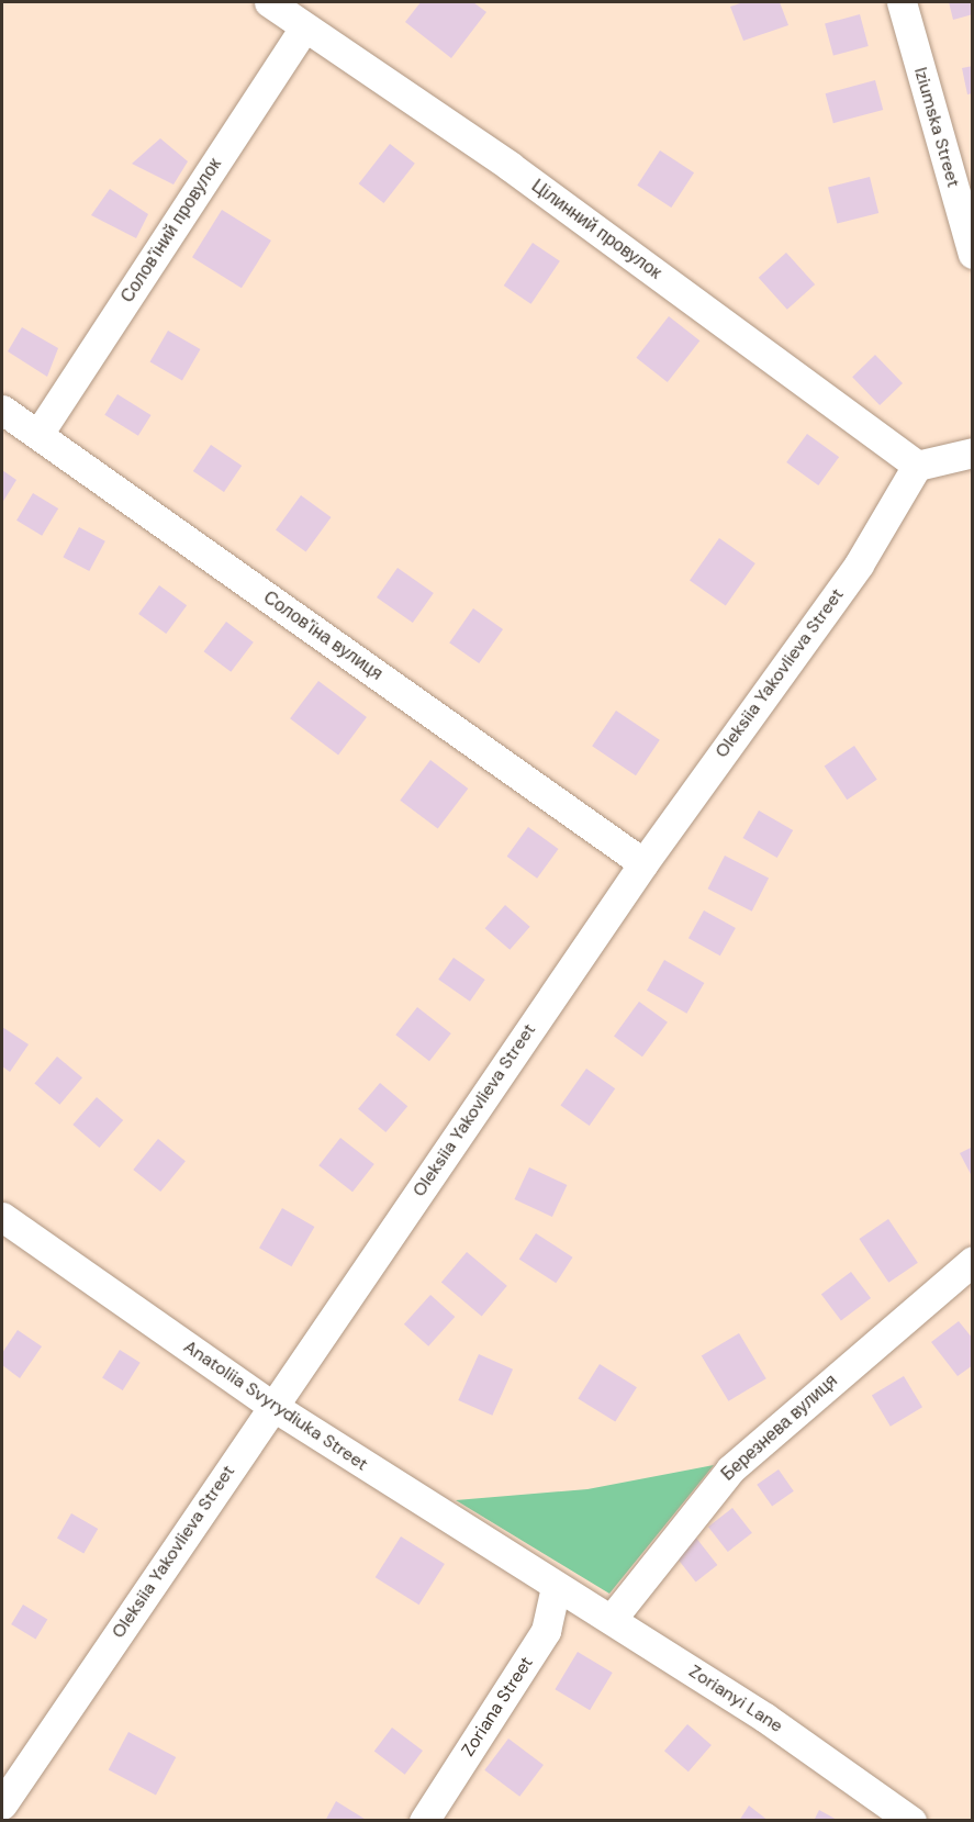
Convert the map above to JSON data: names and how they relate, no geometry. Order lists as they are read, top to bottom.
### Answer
{
  "streets": {
    "street": [
      "Iziumska Street",
      "Цілинний провулок",
      "Солов'їний провулок",
      "Солов'їна вулиця",
      "Oleksiia Yakovlieva Street",
      "Anatoliia Svyrydiuka Street",
      "Березнева вулиця",
      "Zorianyi Lane",
      "Zoriana Street"
    ]
  },
  "crossings": [
    ["Цілинний провулок", "Солов'їний провулок"],
    ["Цілинний провулок", "Oleksiia Yakovlieva Street"],
    ["Солов'їний провулок", "Солов'їна вулиця"],
    ["Солов'їна вулиця", "Oleksiia Yakovlieva Street"],
    ["Oleksiia Yakovlieva Street", "Anatoliia Svyrydiuka Street"],
    ["Anatoliia Svyrydiuka Street", "Zorianyi Lane"],
    ["Anatoliia Svyrydiuka Street", "Zoriana Street"],
    ["Березнева вулиця", "Zorianyi Lane"],
    ["Zorianyi Lane", "Zoriana Street"]
  ]
}
